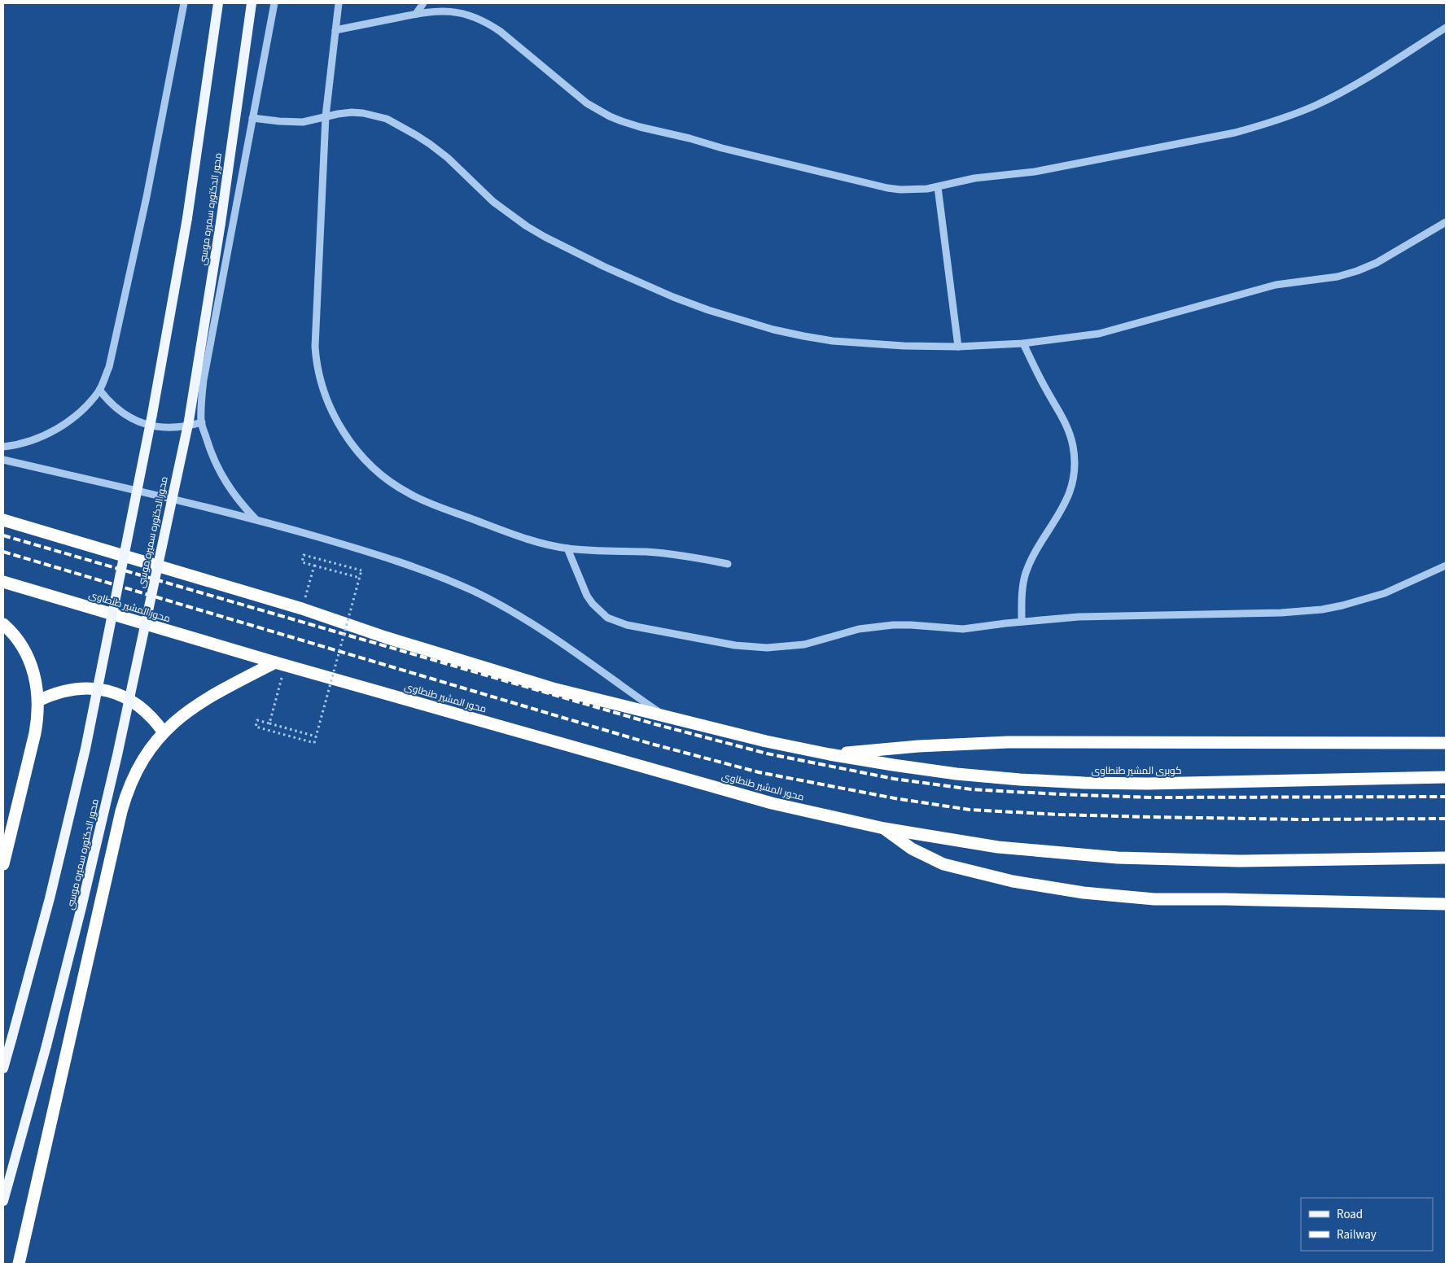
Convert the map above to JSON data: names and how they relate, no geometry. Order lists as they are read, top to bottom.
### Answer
{
  "streets": {
    "highway": ["محور المشير طنطاوى", "كوبرى المشير طنطاوى"],
    "main road": ["محور الدكتوره سميره موسى"]
  },
  "legend": ["Road", "Railway"]
}
